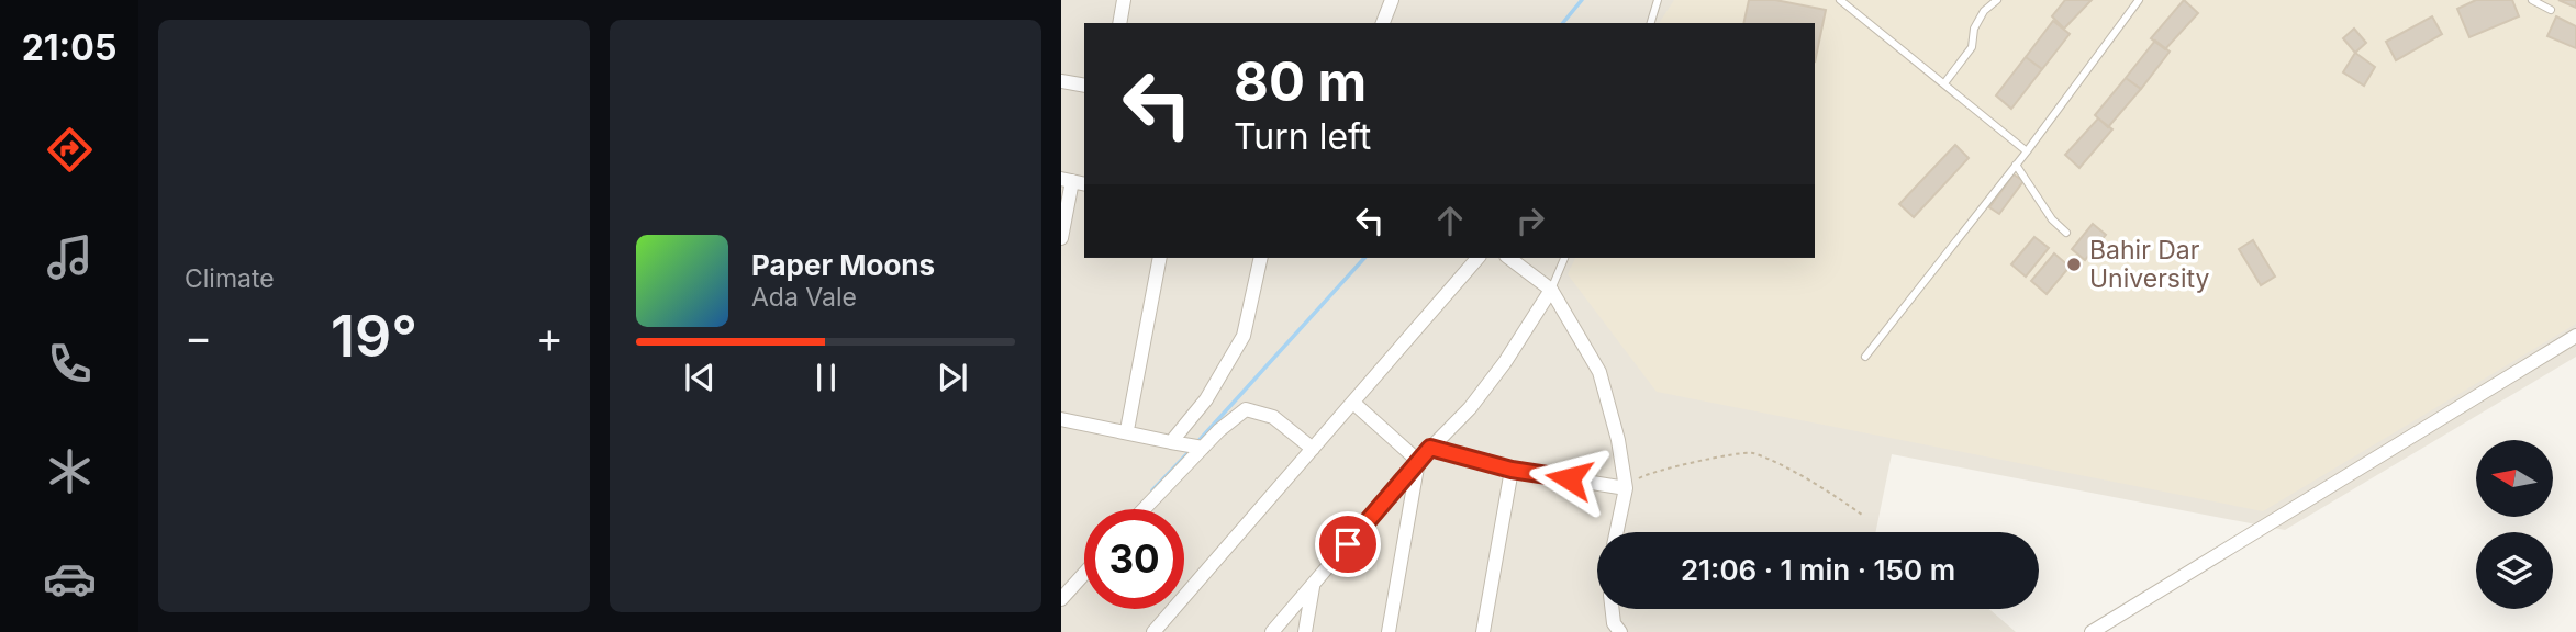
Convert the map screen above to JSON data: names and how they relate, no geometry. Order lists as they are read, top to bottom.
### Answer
{
  "places": ["Bahir Dar University"],
  "north": "left",
  "page": {
    "tabs": "21:05",
    "tile": "Climate",
    "turn": ["80 m", "Turn left"],
    "song": ["Paper Moons", "Ada Vale"],
    "heat": ["−", "19°", "+"],
    "limit": "30",
    "trip": "21:06 · 1 min · 150 m"
  }
}
